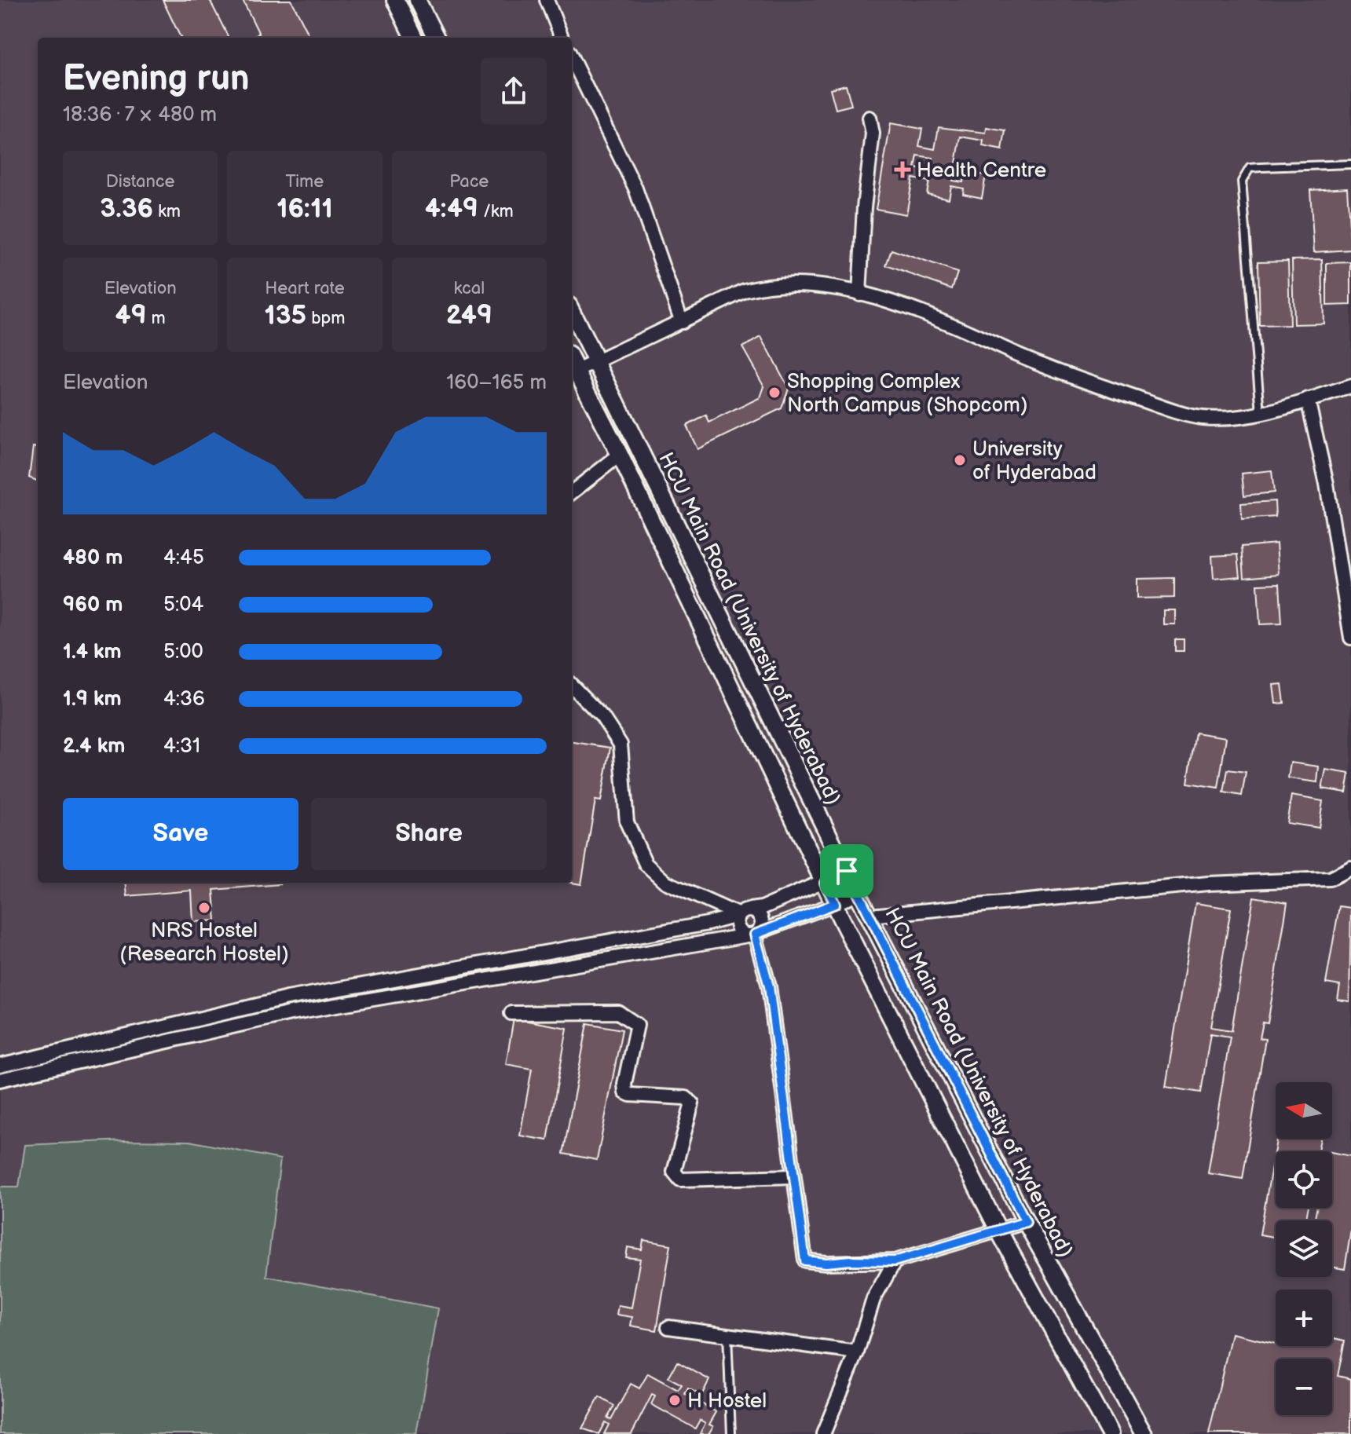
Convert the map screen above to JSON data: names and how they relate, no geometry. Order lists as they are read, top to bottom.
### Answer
{
  "streets": {
    "street": ["HCU Main Road (University of Hyderabad)"]
  },
  "places": {
    "health": ["Health Centre"],
    "other": [
      "Shopping Complex North Campus (Shopcom)",
      "University of Hyderabad",
      "NRS Hostel (Research Hostel)",
      "H Hostel"
    ]
  },
  "north": "left",
  "page": {
    "heading": ["Evening run", "18:36 · 7 × 480 m"],
    "stats": [
      ["Distance", "3.36 km"],
      ["Time", "16:11"],
      ["Pace", "4:49 /km"],
      ["Elevation", "49 m"],
      ["Heart rate", "135 bpm"],
      ["kcal", "249"]
    ],
    "chart": ["Elevation", "160–165 m"],
    "list": [
      {
        "name": "480 m",
        "note": "4:45"
      },
      {
        "name": "960 m",
        "note": "5:04"
      },
      {
        "name": "1.4 km",
        "note": "5:00"
      },
      {
        "name": "1.9 km",
        "note": "4:36"
      },
      {
        "name": "2.4 km",
        "note": "4:31"
      }
    ],
    "buttons": ["Save", "Share"],
    "map_buttons": ["+", "−"]
  }
}
